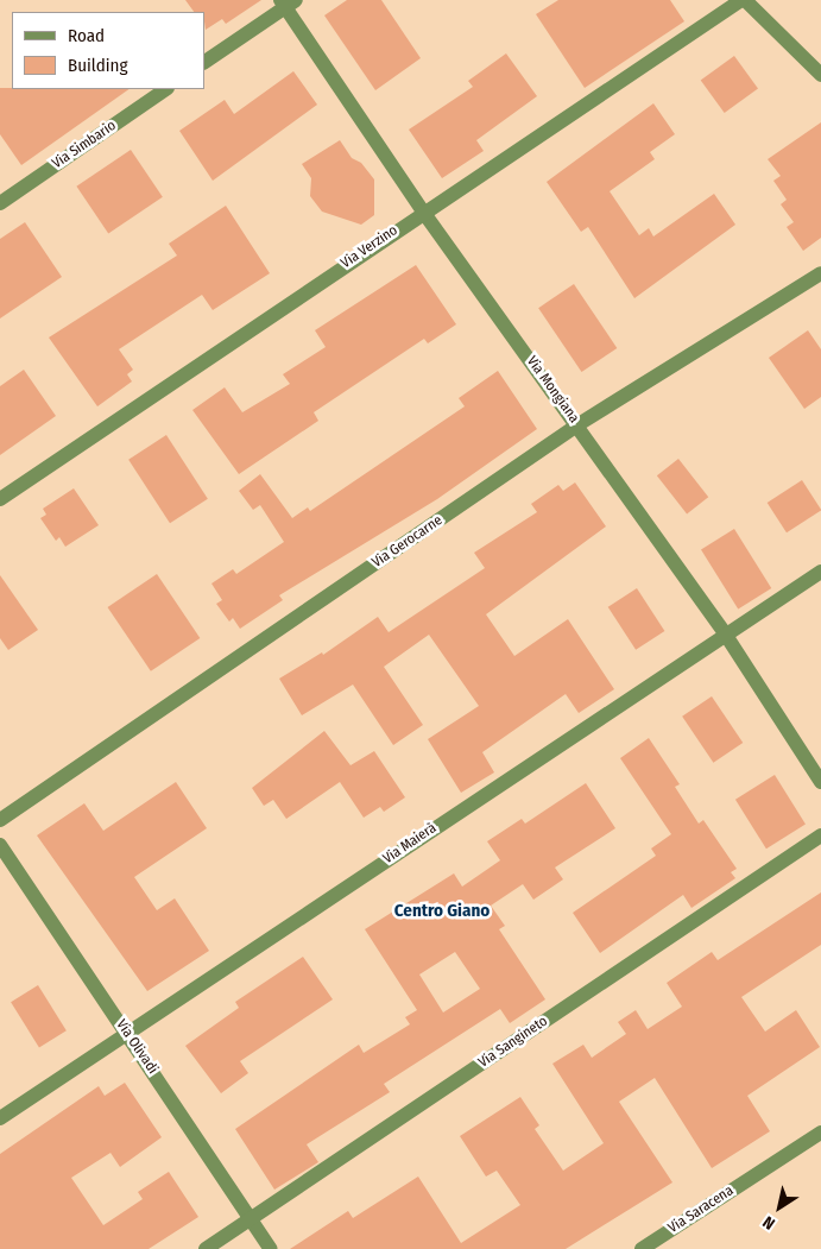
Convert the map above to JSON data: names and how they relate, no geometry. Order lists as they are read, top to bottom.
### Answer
{
  "streets": {
    "street": [
      "Via Simbario",
      "Via Verzino",
      "Via Mongiana",
      "Via Gerocarne",
      "Via Maierà",
      "Via Sangineto",
      "Via Olivadi",
      "Via Saracena"
    ]
  },
  "crossings": [
    ["Via Verzino", "Via Mongiana"],
    ["Via Mongiana", "Via Gerocarne"],
    ["Via Mongiana", "Via Maierà"],
    ["Via Maierà", "Via Olivadi"],
    ["Via Sangineto", "Via Olivadi"]
  ],
  "districts": ["Centro Giano"],
  "legend": ["Road", "Building"],
  "north": "bottom left"
}
